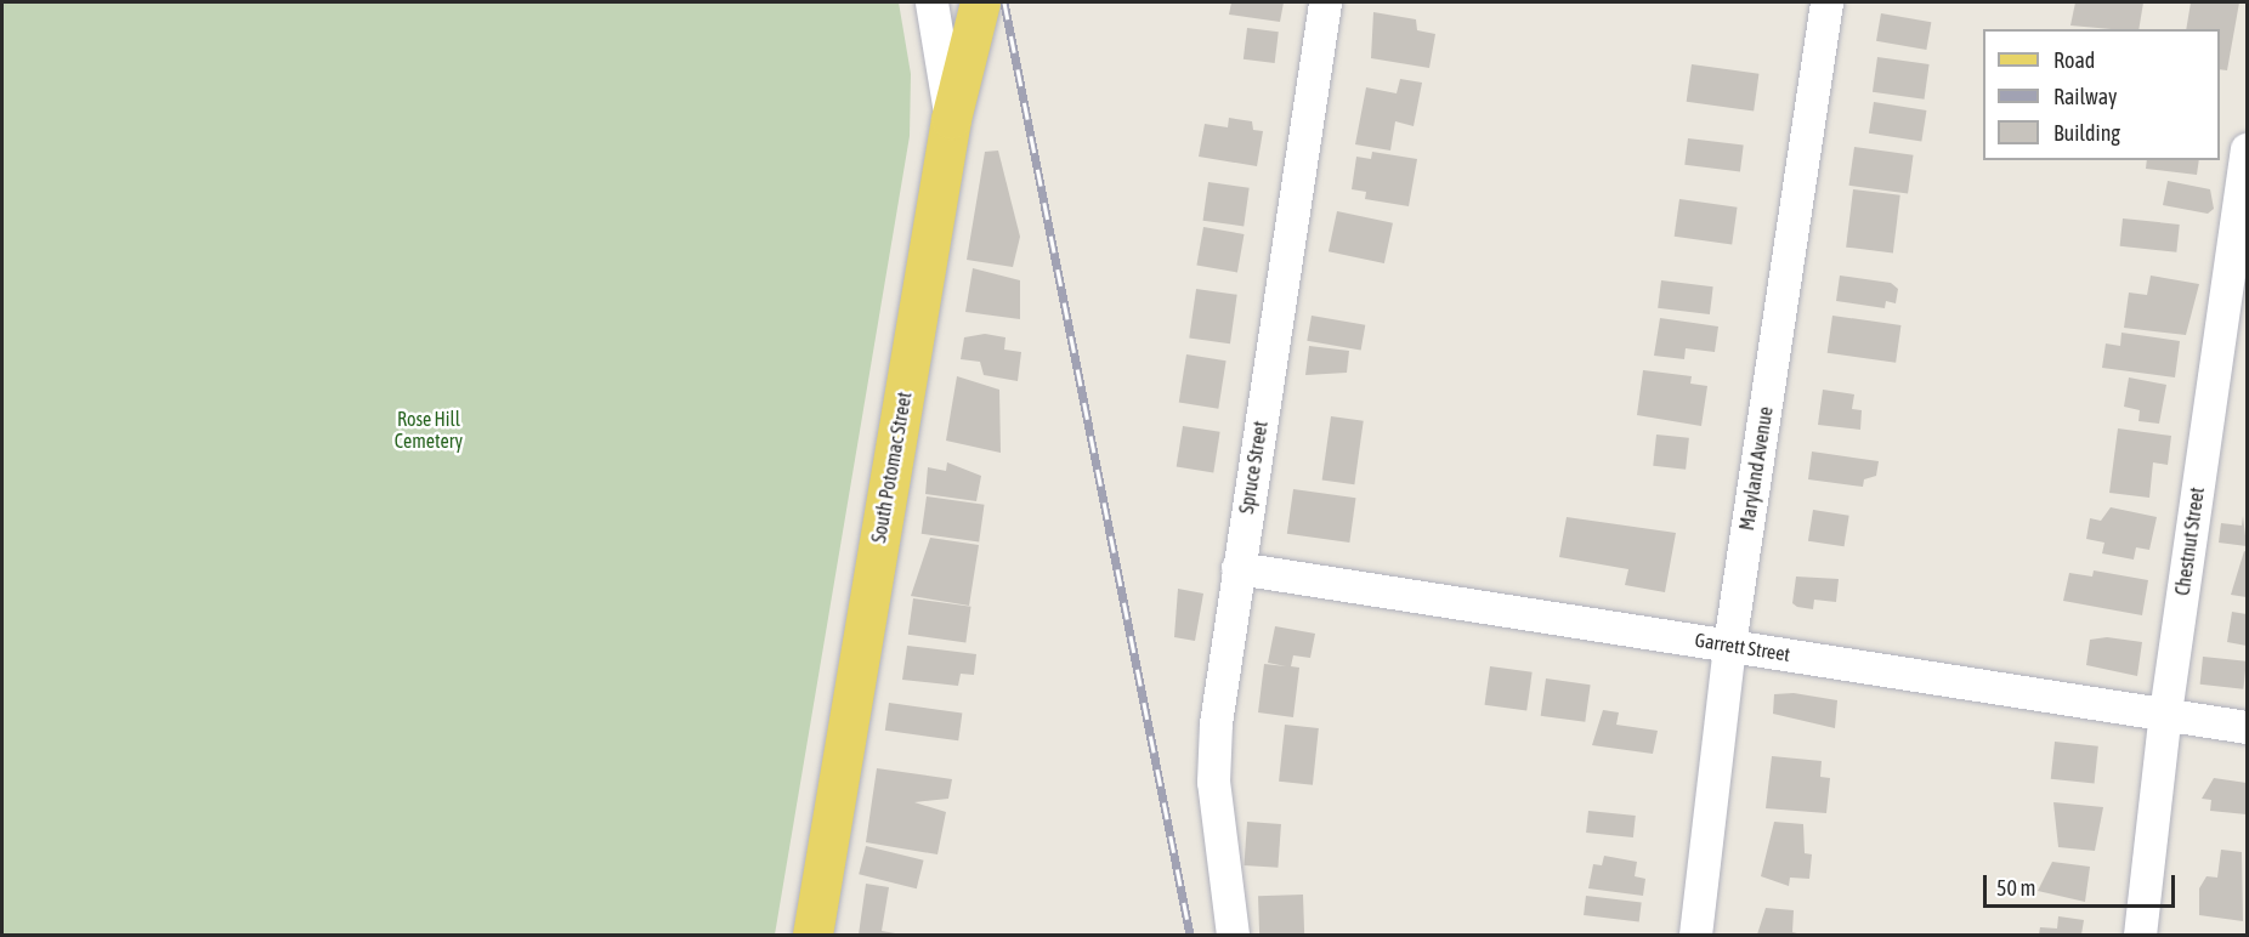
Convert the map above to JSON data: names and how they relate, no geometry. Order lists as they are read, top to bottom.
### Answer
{
  "streets": {
    "main road": ["South Potomac Street"],
    "street": [
      "Spruce Street",
      "Maryland Avenue",
      "Chestnut Street",
      "Garrett Street"
    ]
  },
  "crossings": [
    ["Spruce Street", "Garrett Street"],
    ["Maryland Avenue", "Garrett Street"],
    ["Chestnut Street", "Garrett Street"]
  ],
  "parks": ["Rose Hill Cemetery"],
  "legend": ["Road", "Railway", "Building"],
  "scale_bar": "50 m"
}
